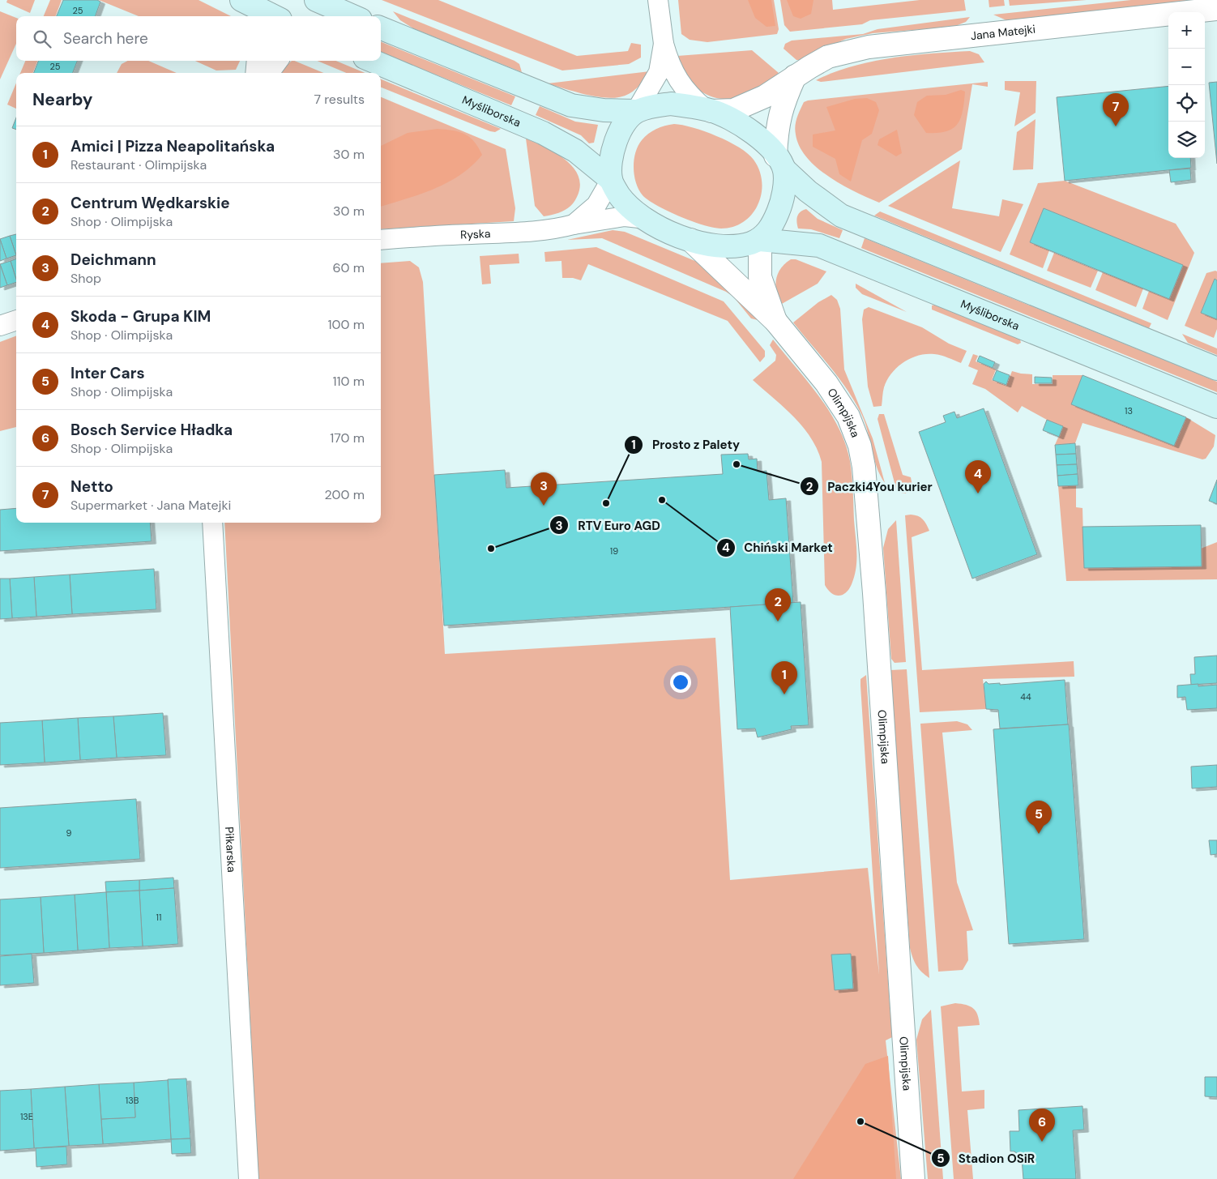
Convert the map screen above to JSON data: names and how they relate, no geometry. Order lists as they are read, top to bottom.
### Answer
{
  "streets": {
    "main road": ["Myśliborska"],
    "street": [
      "Jana Matejki",
      "Ryska",
      "Olimpijska",
      "Piłkarska"
    ]
  },
  "crossings": [
    ["Myśliborska", "Ryska"],
    ["Myśliborska", "Olimpijska"]
  ],
  "places": [
    "Paczki4You kurier",
    "Chiński Market",
    "Prosto z Palety",
    "RTV Euro AGD",
    "Stadion OSiR"
  ],
  "house_numbers": [
    "25",
    "25",
    "13",
    "19",
    "44",
    "9",
    "11",
    "13B",
    "13E"
  ],
  "page": {
    "map_buttons": ["+", "−"],
    "search": "Search here",
    "heading": ["Nearby", "7 results"],
    "pins": [
      "7",
      "4",
      "3",
      "2",
      "1",
      "5",
      "6"
    ],
    "list": [
      {
        "mark": "1",
        "name": "Amici | Pizza Neapolitańska",
        "note": "Restaurant · Olimpijska",
        "value": "30 m"
      },
      {
        "mark": "2",
        "name": "Centrum Wędkarskie",
        "note": "Shop · Olimpijska",
        "value": "30 m"
      },
      {
        "mark": "3",
        "name": "Deichmann",
        "note": "Shop",
        "value": "60 m"
      },
      {
        "mark": "4",
        "name": "Skoda - Grupa KIM",
        "note": "Shop · Olimpijska",
        "value": "100 m"
      },
      {
        "mark": "5",
        "name": "Inter Cars",
        "note": "Shop · Olimpijska",
        "value": "110 m"
      },
      {
        "mark": "6",
        "name": "Bosch Service Hładka",
        "note": "Shop · Olimpijska",
        "value": "170 m"
      },
      {
        "mark": "7",
        "name": "Netto",
        "note": "Supermarket · Jana Matejki",
        "value": "200 m"
      }
    ]
  }
}
